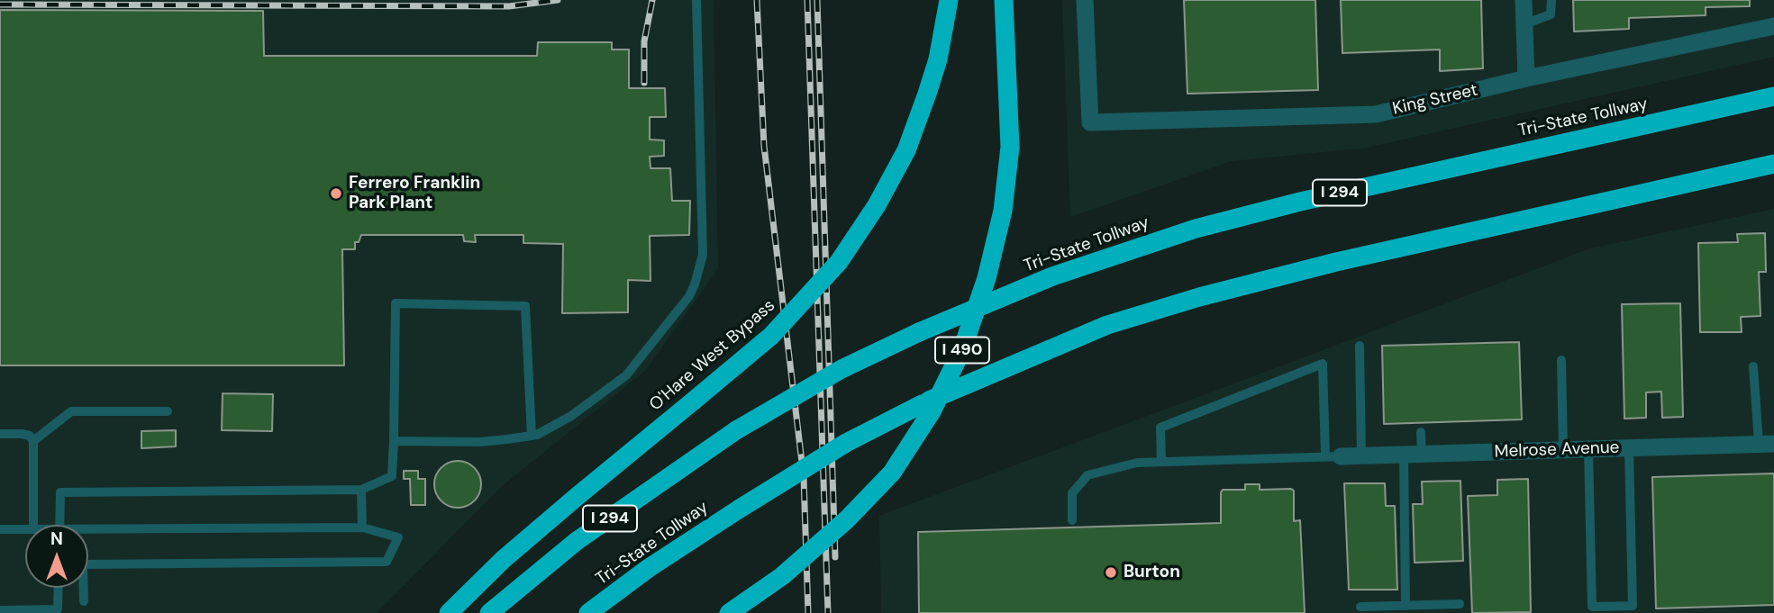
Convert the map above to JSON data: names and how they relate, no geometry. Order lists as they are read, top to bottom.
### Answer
{
  "streets": {
    "highway": [
      "Tri-State Tollway",
      "I 294",
      "I 490",
      "O'Hare West Bypass"
    ],
    "street": ["King Street", "Melrose Avenue"]
  },
  "places": ["Ferrero Franklin Park Plant", "Burton"],
  "north": "top"
}
